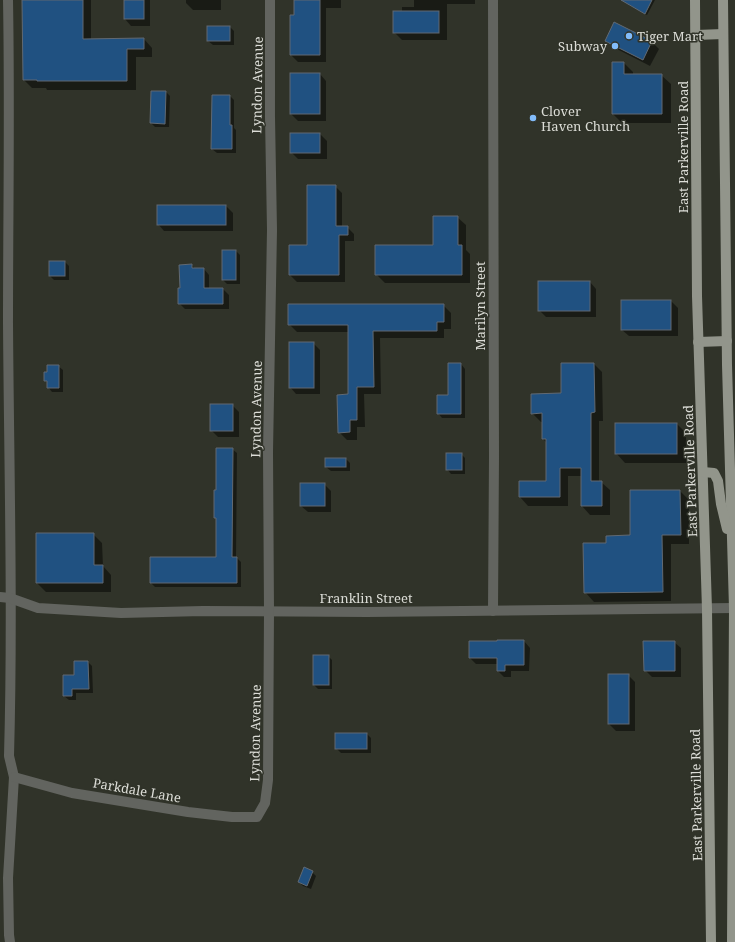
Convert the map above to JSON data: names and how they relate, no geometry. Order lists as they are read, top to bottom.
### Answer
{
  "streets": {
    "main road": ["East Parkerville Road"],
    "street": [
      "Lyndon Avenue",
      "Marilyn Street",
      "Franklin Street",
      "Parkdale Lane"
    ]
  },
  "crossings": [
    ["Lyndon Avenue", "Franklin Street"],
    ["Lyndon Avenue", "Parkdale Lane"],
    ["East Parkerville Road", "Franklin Street"],
    ["Marilyn Street", "Franklin Street"]
  ],
  "places": ["Tiger Mart", "Subway", "Clover Haven Church"]
}
